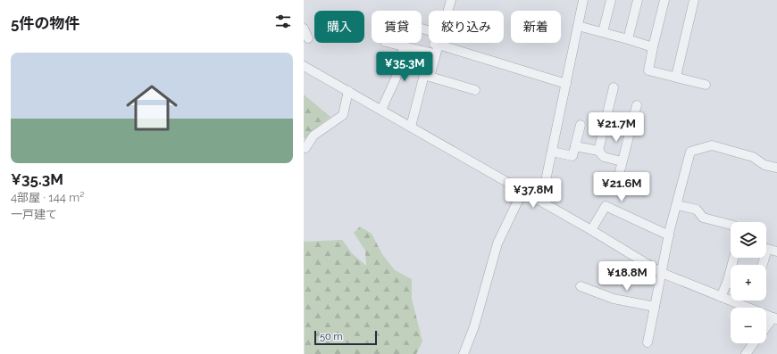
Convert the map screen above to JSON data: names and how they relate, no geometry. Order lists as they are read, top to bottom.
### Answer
{
  "scale_bar": "50 m",
  "page": {
    "heading": "5件の物件",
    "chip": [
      "購入",
      "賃貸",
      "絞り込み",
      "新着"
    ],
    "list": [
      {
        "name": "¥35.3M",
        "note": "4部屋 · 144 m² · 一戸建て"
      }
    ],
    "price": [
      "¥35.3M",
      "¥21.7M",
      "¥21.6M",
      "¥37.8M",
      "¥18.8M"
    ],
    "map_buttons": ["+", "−"],
    "scale": "50 m"
  }
}
